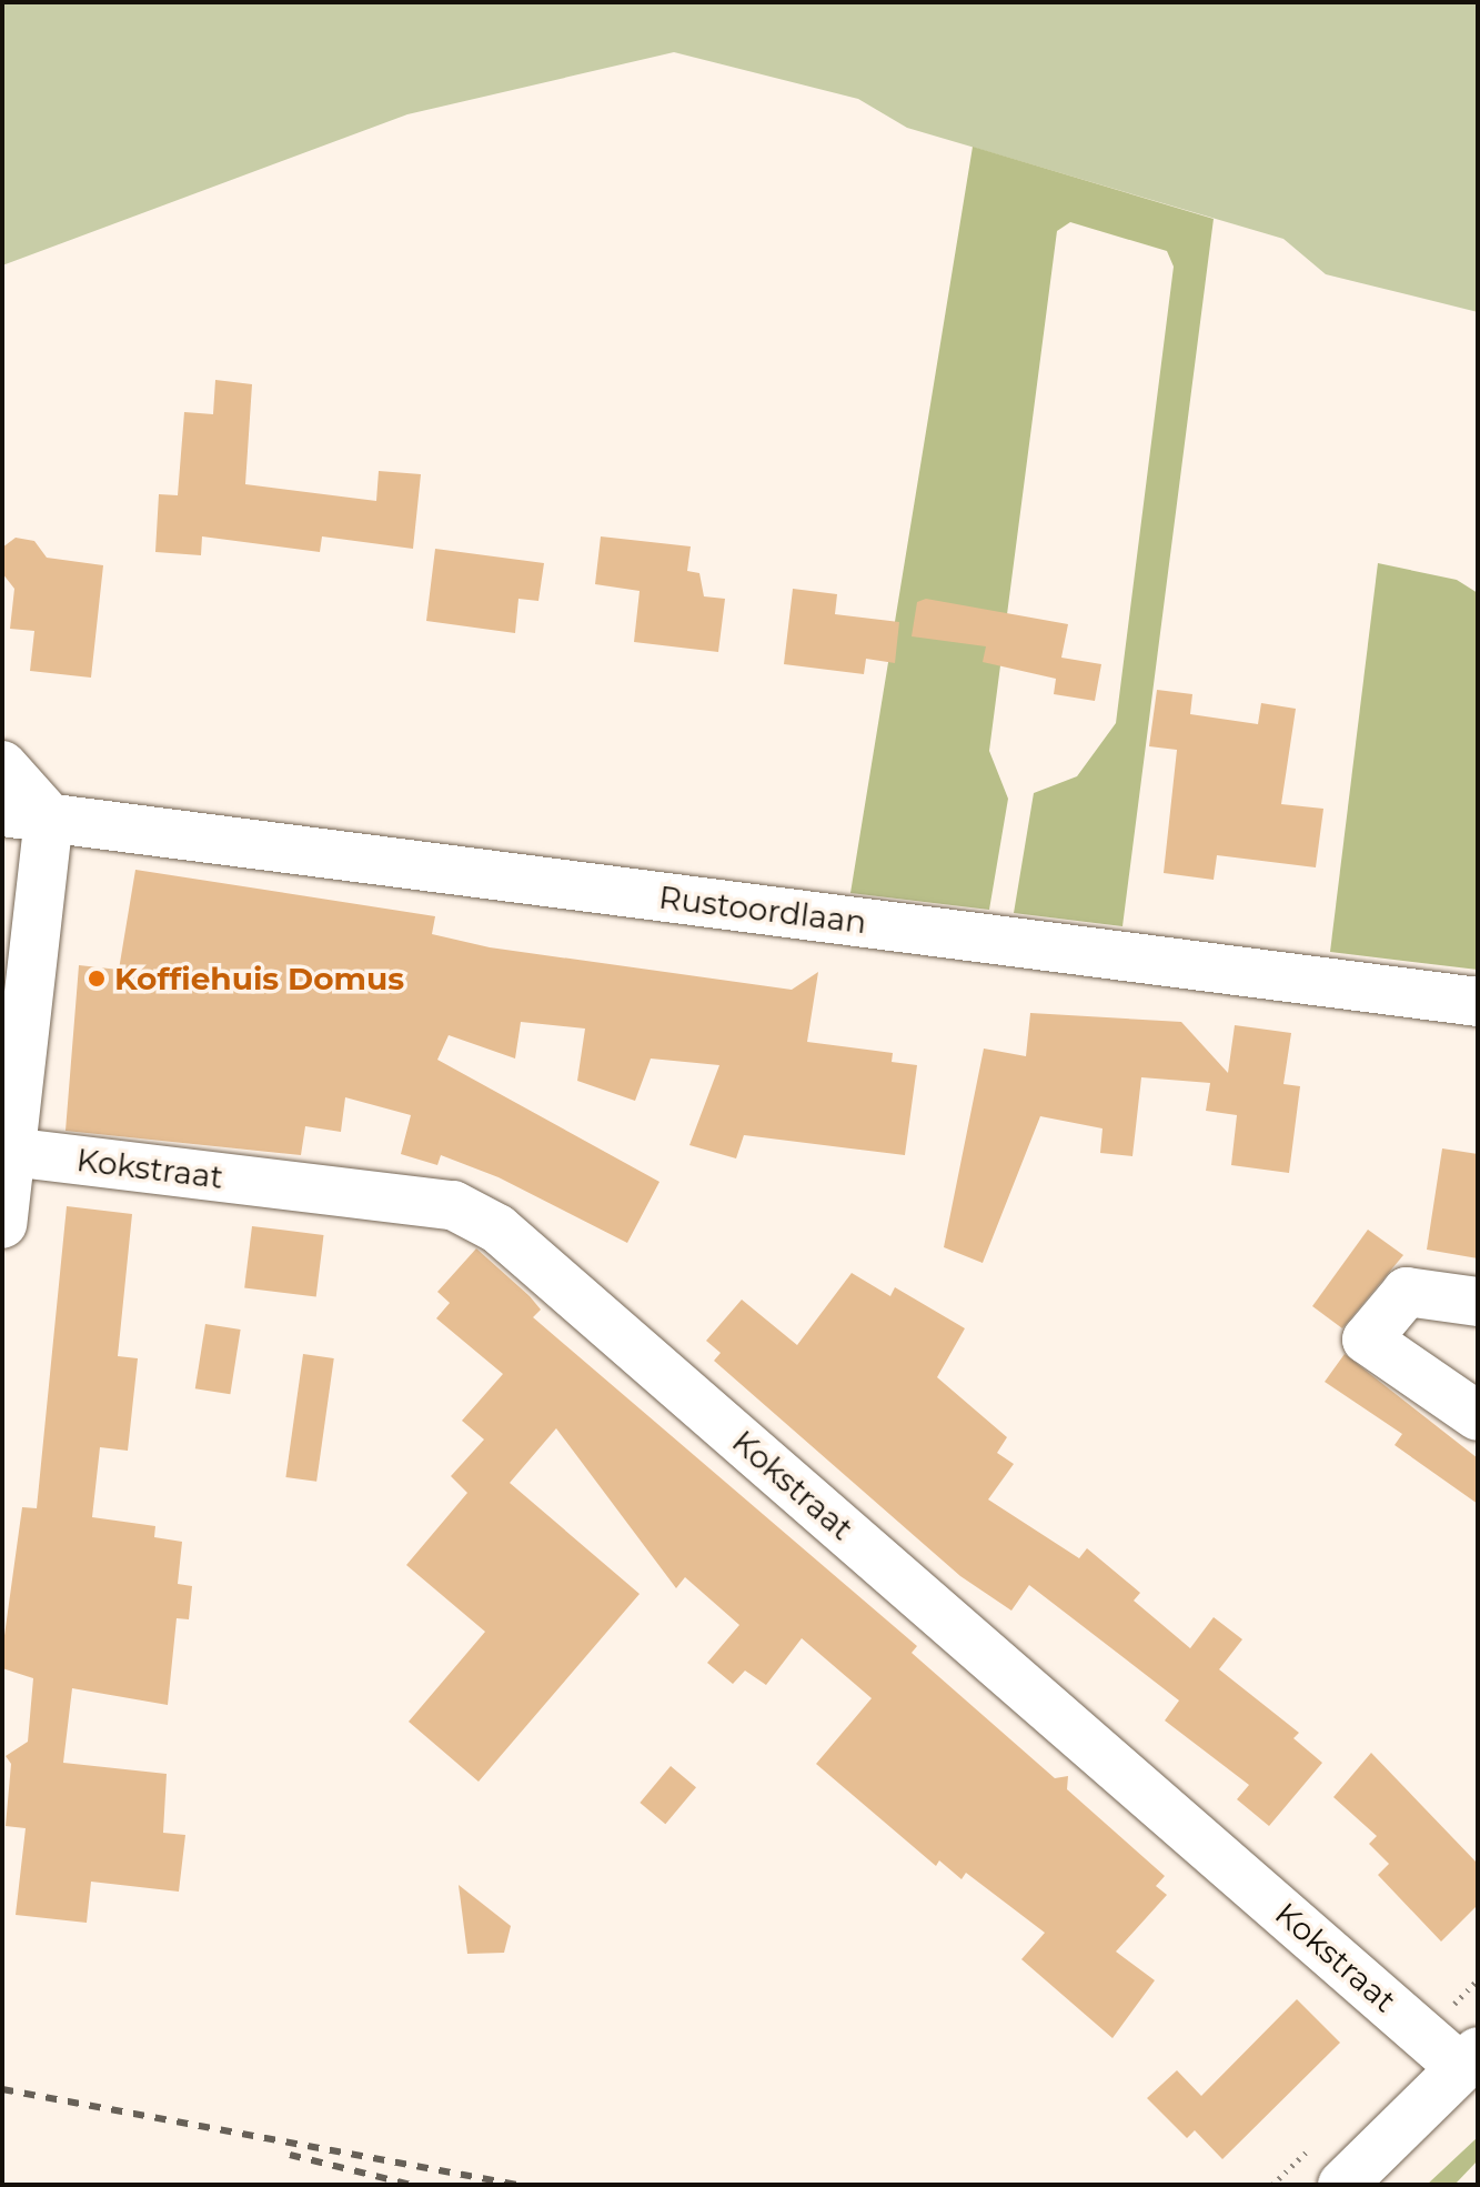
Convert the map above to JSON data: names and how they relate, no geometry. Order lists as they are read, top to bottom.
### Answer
{
  "streets": {
    "street": ["Rustoordlaan", "Kokstraat"]
  },
  "places": ["Koffiehuis Domus"]
}
